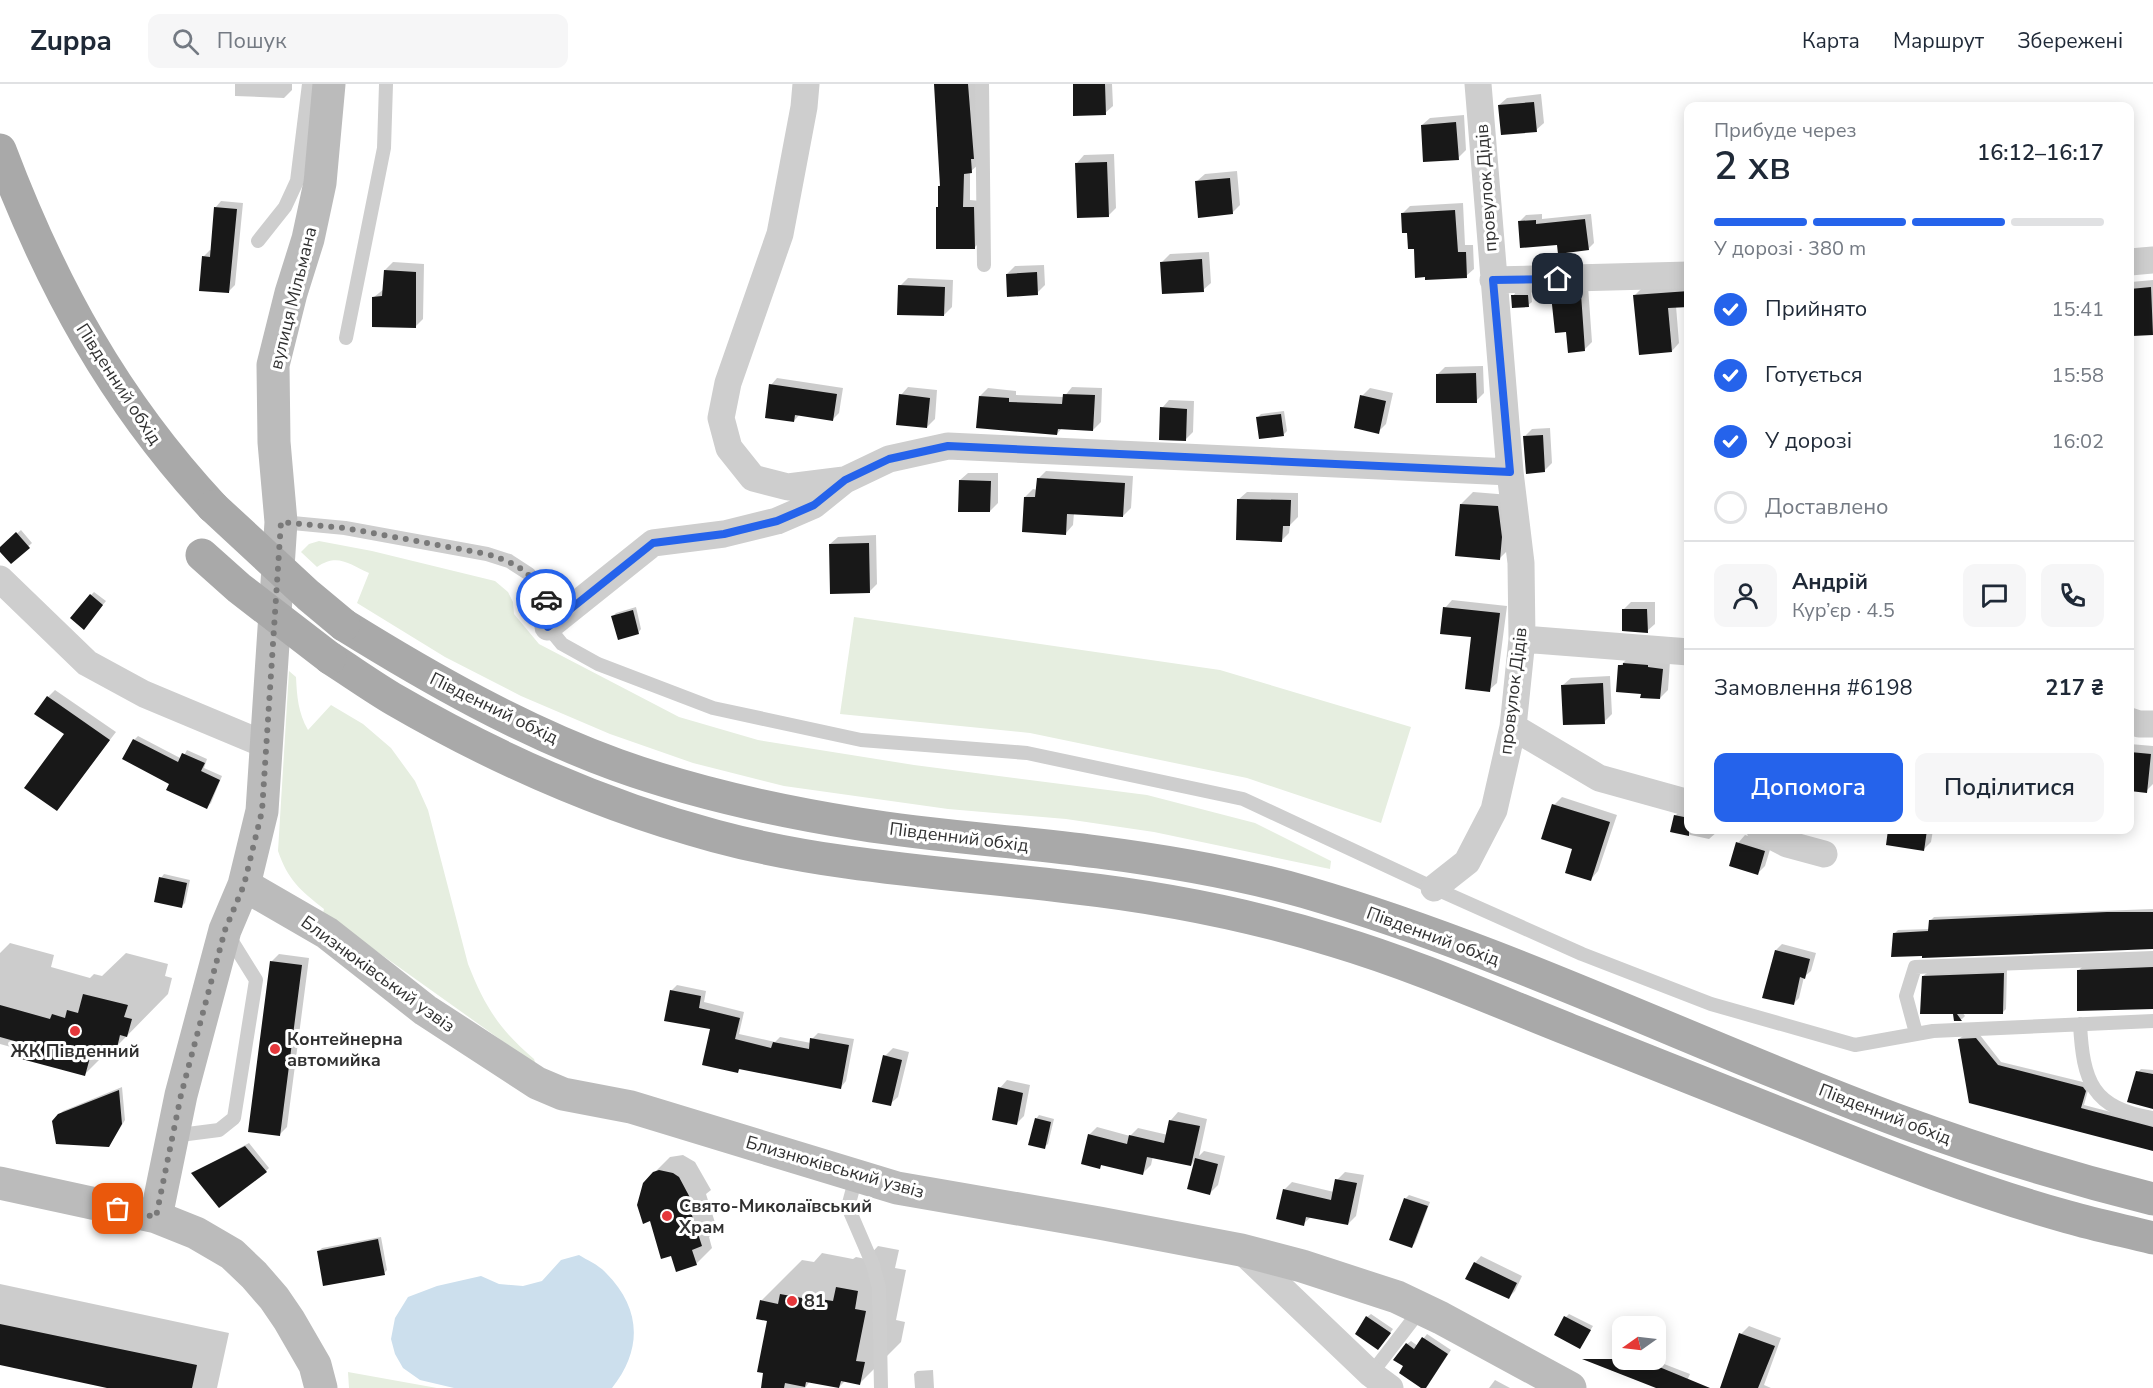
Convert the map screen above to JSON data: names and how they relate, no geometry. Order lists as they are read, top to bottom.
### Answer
{
  "streets": {
    "main road": ["Південний обхід"],
    "street": ["провулок Дідів", "вулиця Мільмана", "Близнюківський узвіз"]
  },
  "crossings": [
    ["вулиця Мільмана", "Близнюківський узвіз"]
  ],
  "places": [
    "ЖК Південний",
    "Контейнерна автомийка",
    "Свято-Миколаївський Храм",
    "81"
  ],
  "north": "left",
  "page": {
    "header": "Zuppa",
    "search": "Пошук",
    "nav": ["Карта", "Маршрут", "Збережені"],
    "heading": ["2 хв", "Прибуде через", "16:12–16:17"],
    "panel": [
      "Андрій",
      "Кур’єр · 4.5",
      "Замовлення #6198",
      "217 ₴"
    ],
    "bar": "У дорозі · 380 m",
    "list": [
      ["Прийнято", "15:41"],
      ["Готується", "15:58"],
      ["У дорозі", "16:02"],
      "Доставлено"
    ],
    "buttons": ["Допомога", "Поділитися"]
  }
}
